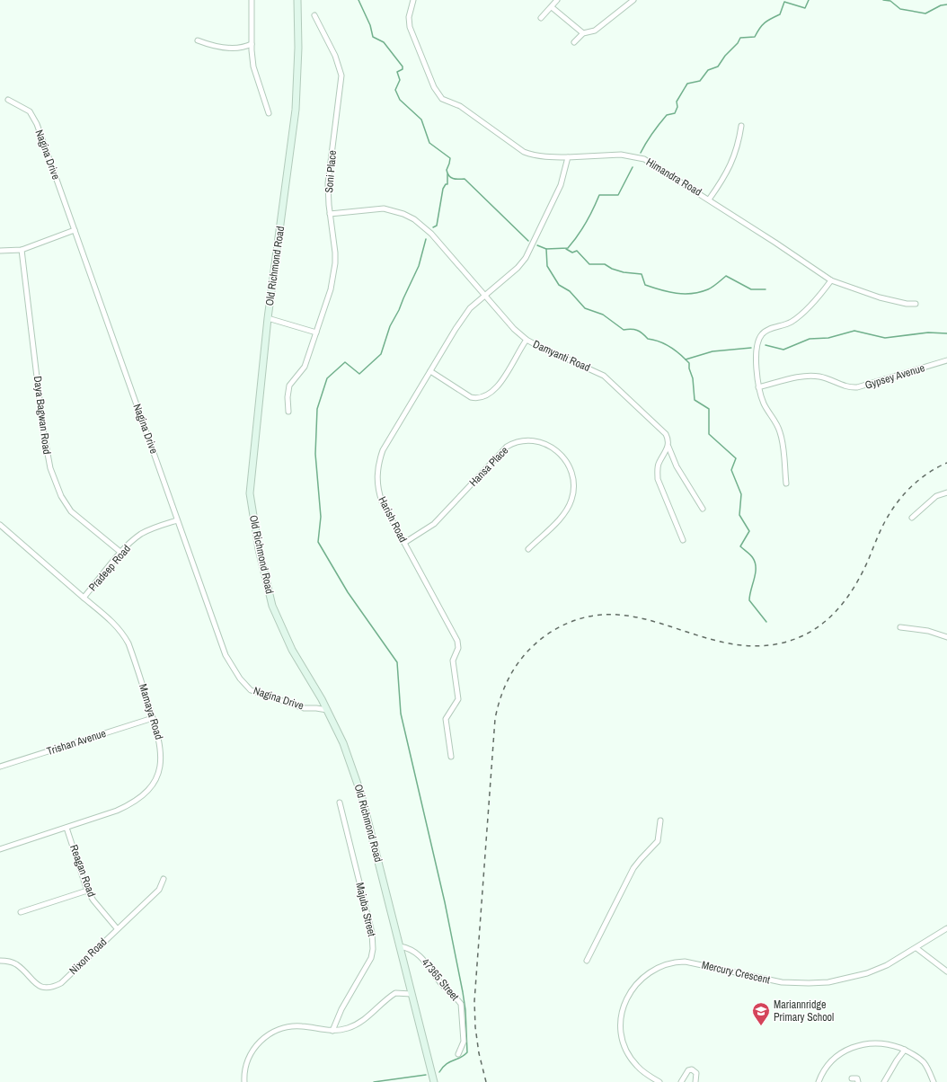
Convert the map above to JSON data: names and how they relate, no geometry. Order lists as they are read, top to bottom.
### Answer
{
  "streets": {
    "street": [
      "Nagina Drive",
      "Soni Place",
      "Himandra Road",
      "Old Richmond Road",
      "Damyanti Road",
      "Gypsey Avenue",
      "Daya Bagwan Road",
      "Hansa Place",
      "Harish Road",
      "Pradeep Road",
      "Mamaya Road",
      "Trishan Avenue",
      "Reagan Road",
      "Majuba Street",
      "Nixon Road",
      "Mercury Crescent",
      "47365 Street"
    ]
  },
  "crossings": [
    ["Nagina Drive", "Old Richmond Road"],
    ["Nagina Drive", "Pradeep Road"],
    ["Soni Place", "Damyanti Road"],
    ["Old Richmond Road", "47365 Street"],
    ["Damyanti Road", "Harish Road"],
    ["Daya Bagwan Road", "Pradeep Road"],
    ["Hansa Place", "Harish Road"],
    ["Pradeep Road", "Mamaya Road"],
    ["Mamaya Road", "Trishan Avenue"],
    ["Mamaya Road", "Reagan Road"],
    ["Reagan Road", "Nixon Road"]
  ],
  "places": {
    "school or university": ["Mariannridge Primary School"]
  }
}
